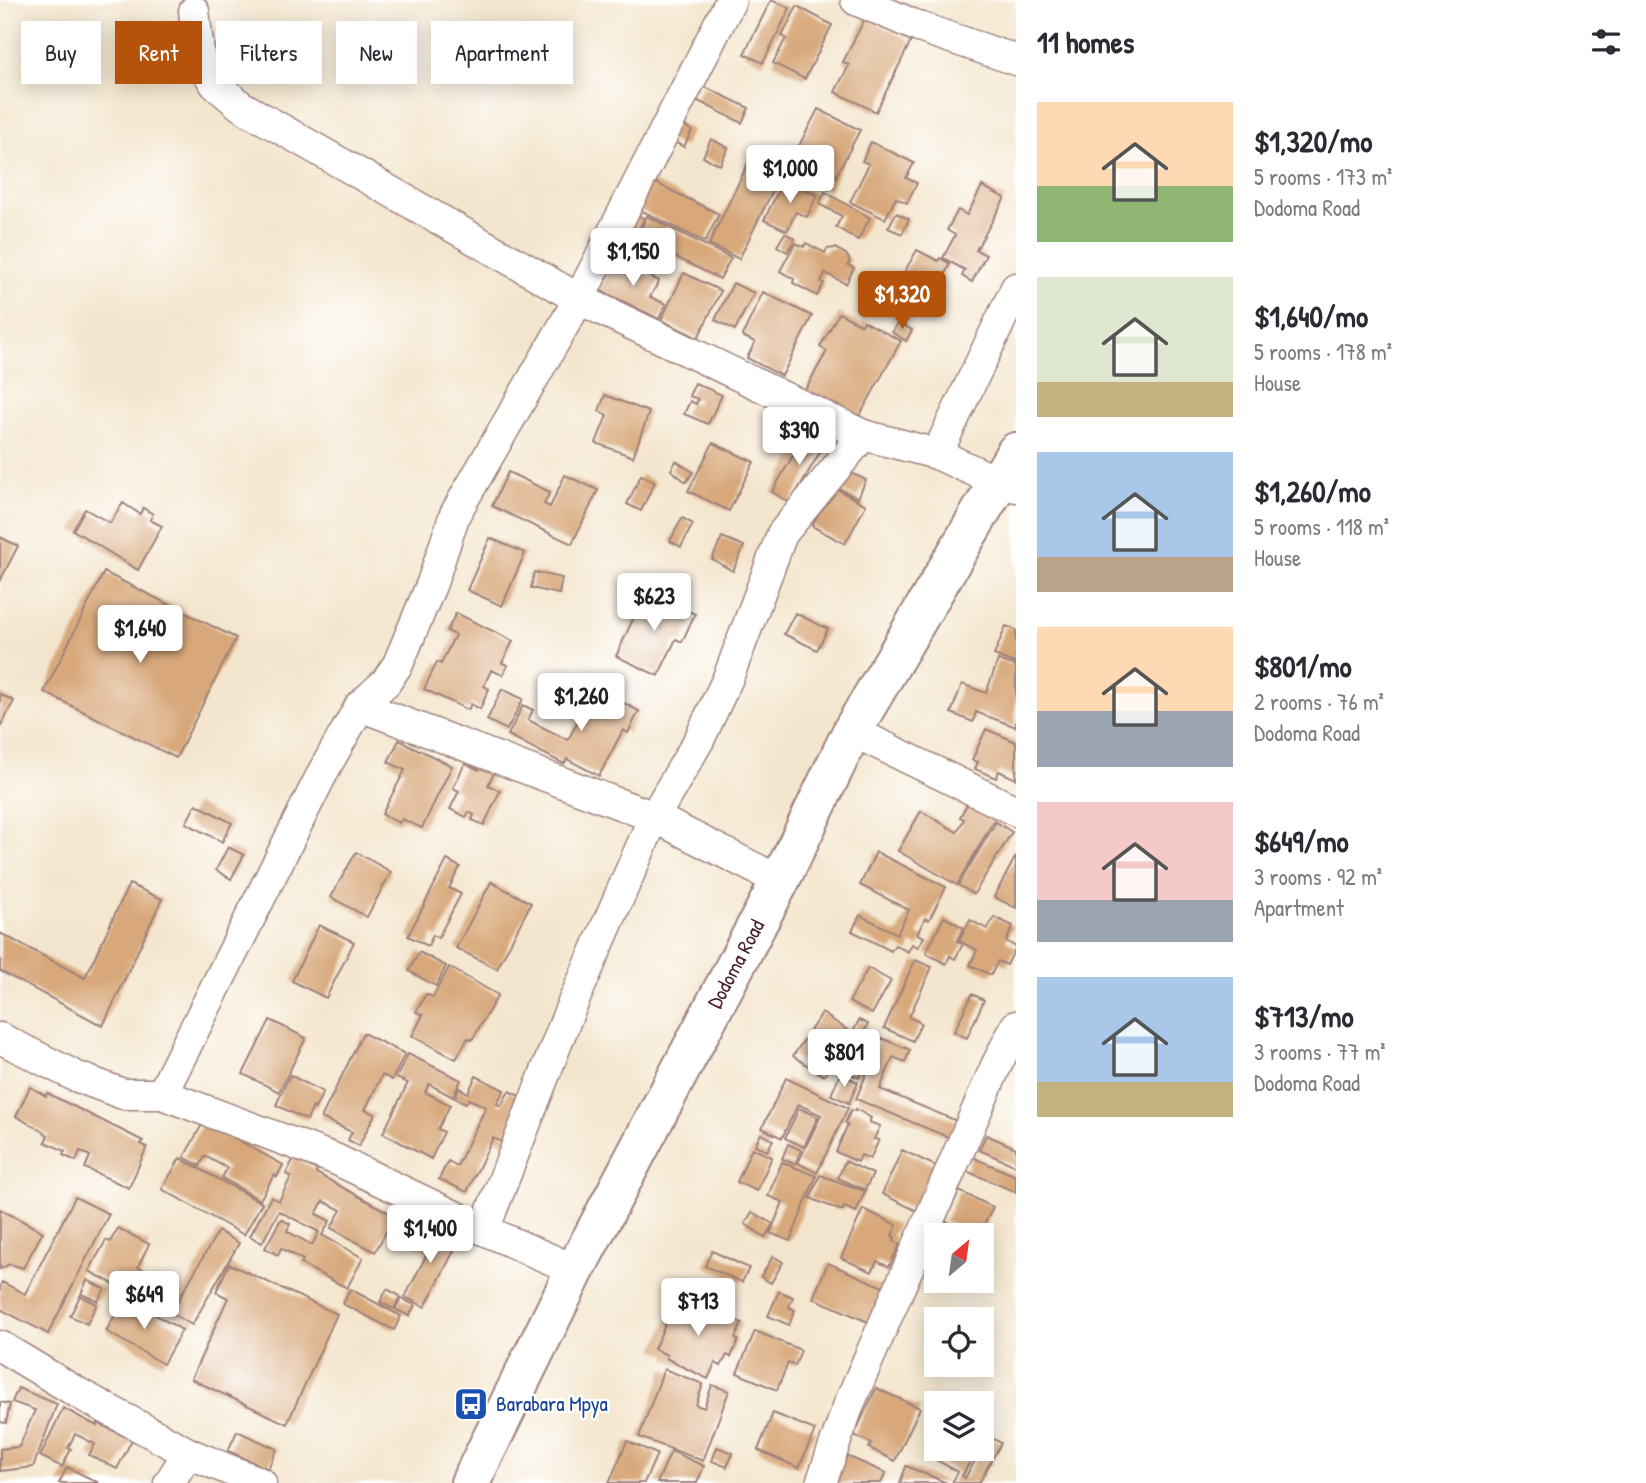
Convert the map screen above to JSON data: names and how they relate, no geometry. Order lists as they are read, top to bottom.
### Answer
{
  "streets": {
    "highway": ["Dodoma Road"]
  },
  "places": {
    "bus stop": ["Barabara Mpya"]
  },
  "north": "top right",
  "page": {
    "heading": "11 homes",
    "chip": [
      "Buy",
      "Rent",
      "Filters",
      "New",
      "Apartment"
    ],
    "list": [
      {
        "name": "$1,320/mo",
        "note": "5 rooms · 173 m² · Dodoma Road"
      },
      {
        "name": "$1,640/mo",
        "note": "5 rooms · 178 m² · House"
      },
      {
        "name": "$1,260/mo",
        "note": "5 rooms · 118 m² · House"
      },
      {
        "name": "$801/mo",
        "note": "2 rooms · 76 m² · Dodoma Road"
      },
      {
        "name": "$649/mo",
        "note": "3 rooms · 92 m² · Apartment"
      },
      {
        "name": "$713/mo",
        "note": "3 rooms · 77 m² · Dodoma Road"
      }
    ],
    "price": [
      "$1,000",
      "$1,150",
      "$1,320",
      "$390",
      "$623",
      "$1,640",
      "$1,260",
      "$801",
      "$1,400",
      "$649",
      "$713"
    ]
  }
}
